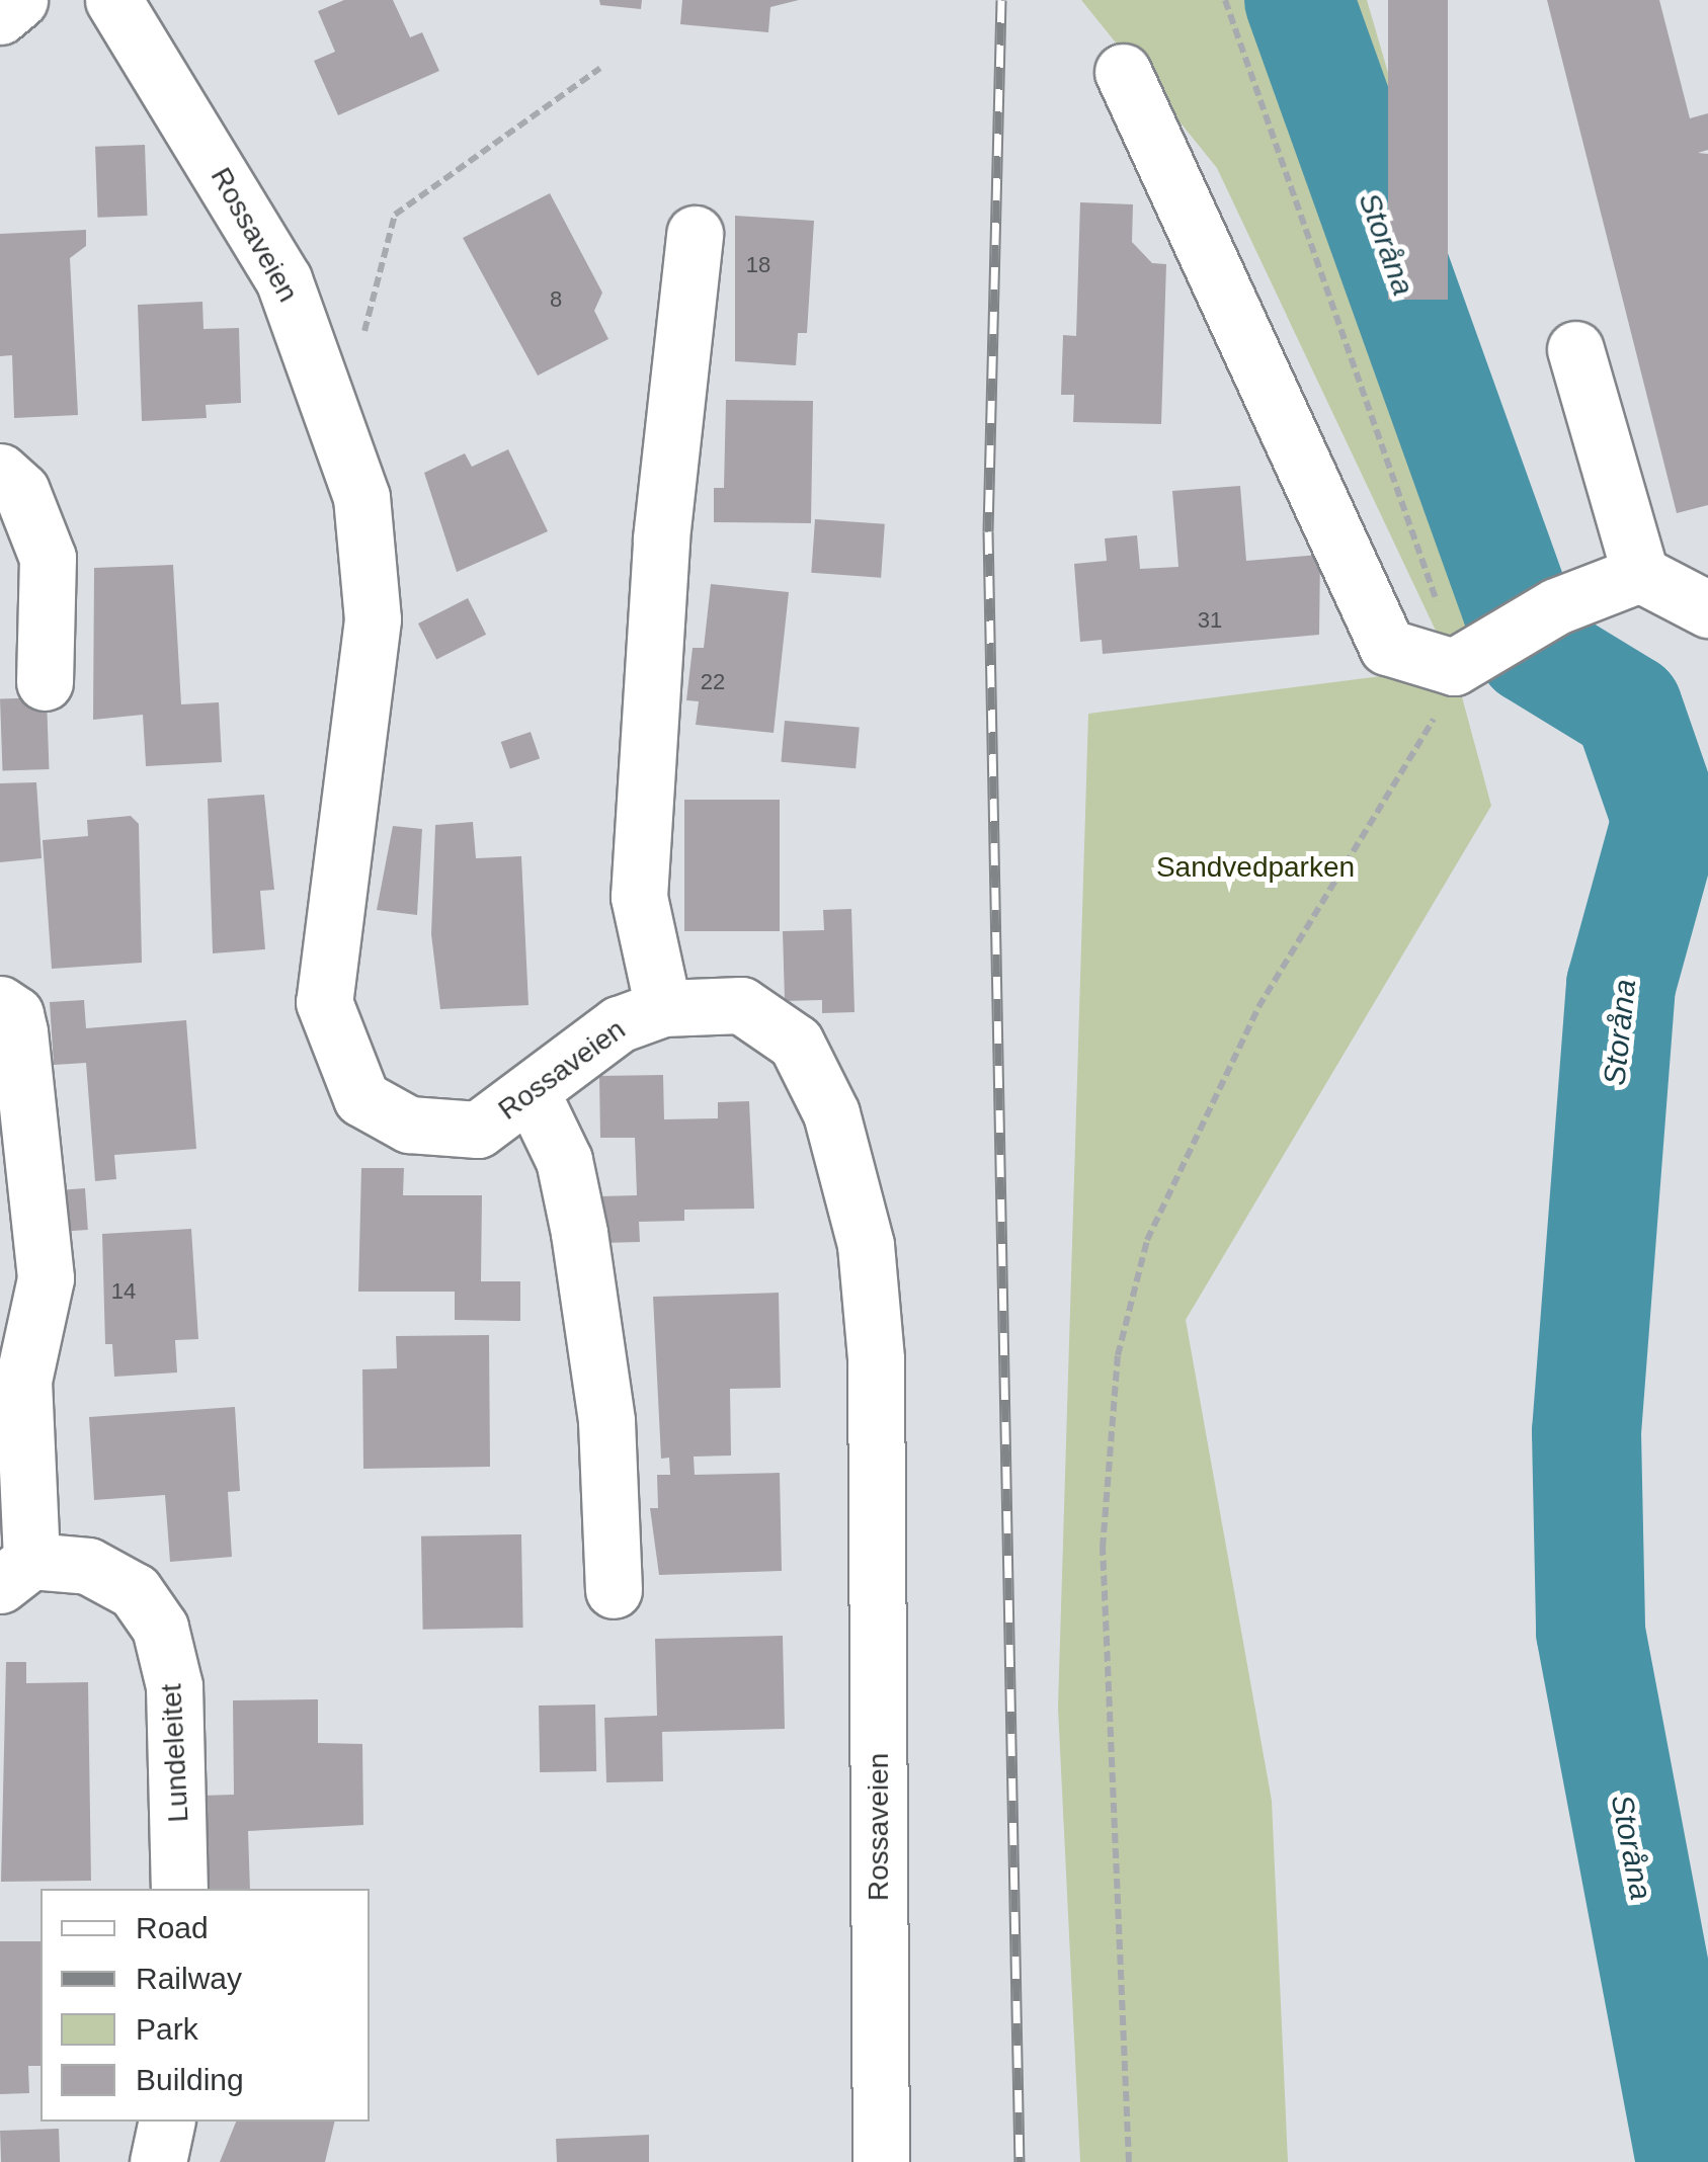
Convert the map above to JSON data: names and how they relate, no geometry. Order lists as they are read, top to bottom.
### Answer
{
  "streets": {
    "street": ["Rossaveien", "Lundeleitet"]
  },
  "water": ["Storåna"],
  "parks": ["Sandvedparken"],
  "house_numbers": [
    "18",
    "8",
    "31",
    "22",
    "14"
  ],
  "legend": [
    "Road",
    "Railway",
    "Park",
    "Building"
  ]
}
